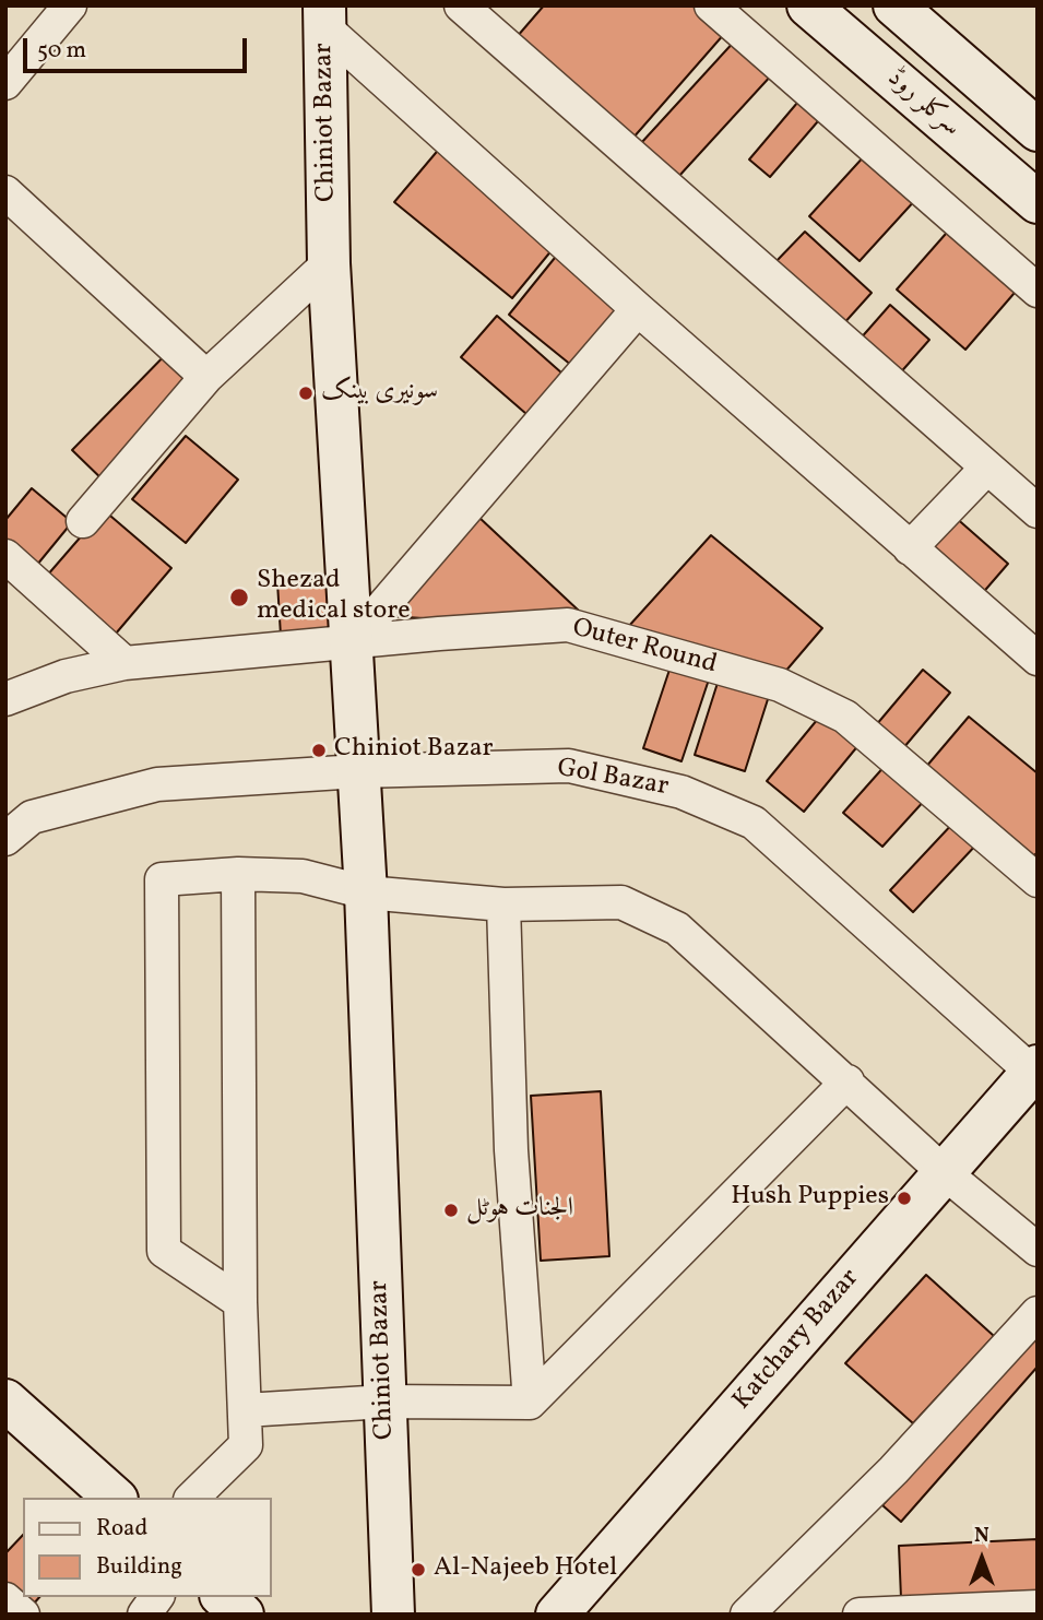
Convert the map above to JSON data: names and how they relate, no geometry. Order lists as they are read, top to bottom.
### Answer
{
  "streets": {
    "street": [
      "سرکلر روڈ",
      "Chiniot Bazar",
      "Outer Round",
      "Gol Bazar",
      "Katchary Bazar"
    ]
  },
  "crossings": [
    ["Chiniot Bazar", "Outer Round"],
    ["Chiniot Bazar", "Gol Bazar"],
    ["Gol Bazar", "Katchary Bazar"]
  ],
  "places": [
    "سونیری بینک",
    "Shezad medical store",
    "Chiniot Bazar",
    "Hush Puppies",
    "الجنات ہوٹل",
    "Al-Najeeb Hotel"
  ],
  "legend": ["Road", "Building"],
  "scale_bar": "50 m",
  "north": "top"
}
